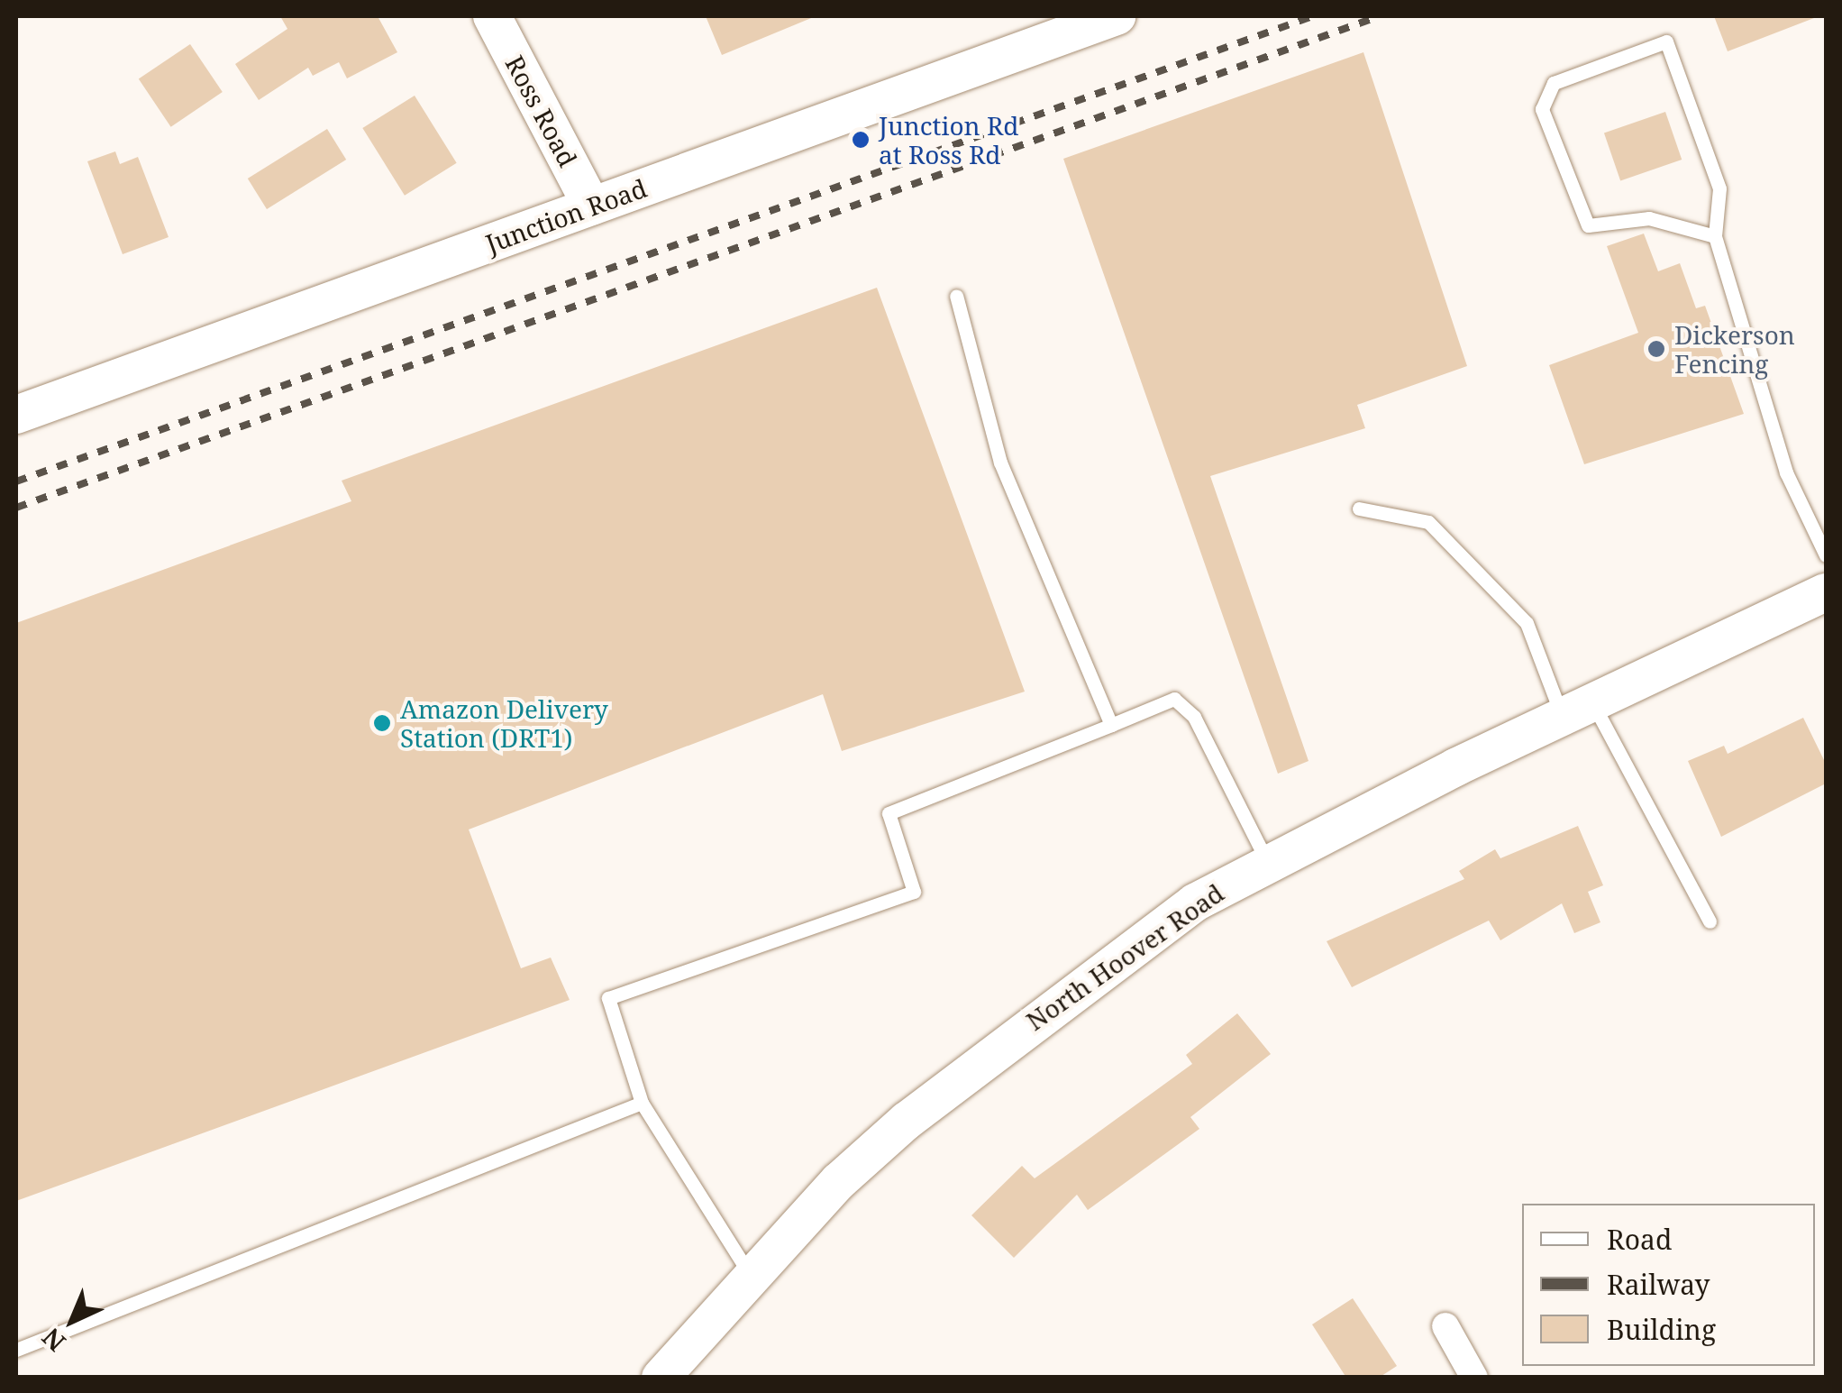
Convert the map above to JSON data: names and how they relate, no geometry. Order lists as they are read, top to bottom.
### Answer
{
  "streets": {
    "street": ["Ross Road", "Junction Road", "North Hoover Road"]
  },
  "crossings": [
    ["Ross Road", "Junction Road"]
  ],
  "places": ["Junction Rd at Ross Rd", "Dickerson Fencing", "Amazon Delivery Station (DRT1)"],
  "legend": ["Road", "Railway", "Building"],
  "north": "bottom left"
}
